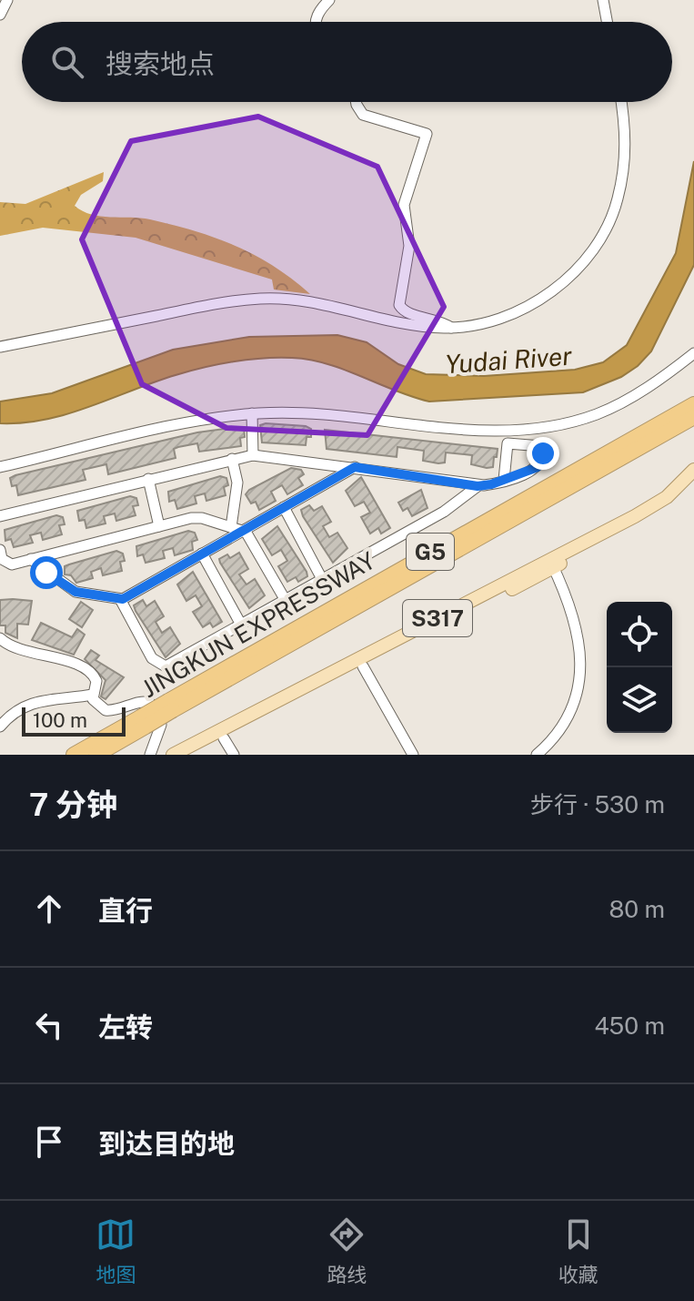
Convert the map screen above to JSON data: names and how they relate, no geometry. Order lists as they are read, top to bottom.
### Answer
{
  "streets": {
    "highway": ["G5", "JINGKUN EXPRESSWAY"],
    "main road": ["S317"]
  },
  "water": ["Yudai River"],
  "scale_bar": "100 m",
  "page": {
    "search": "搜索地点",
    "scale": "100 m",
    "heading": ["7 分钟", "步行 · 530 m"],
    "list": [
      ["直行", "80 m"],
      ["左转", "450 m"],
      "到达目的地"
    ],
    "nav": ["地图", "路线", "收藏"]
  }
}
